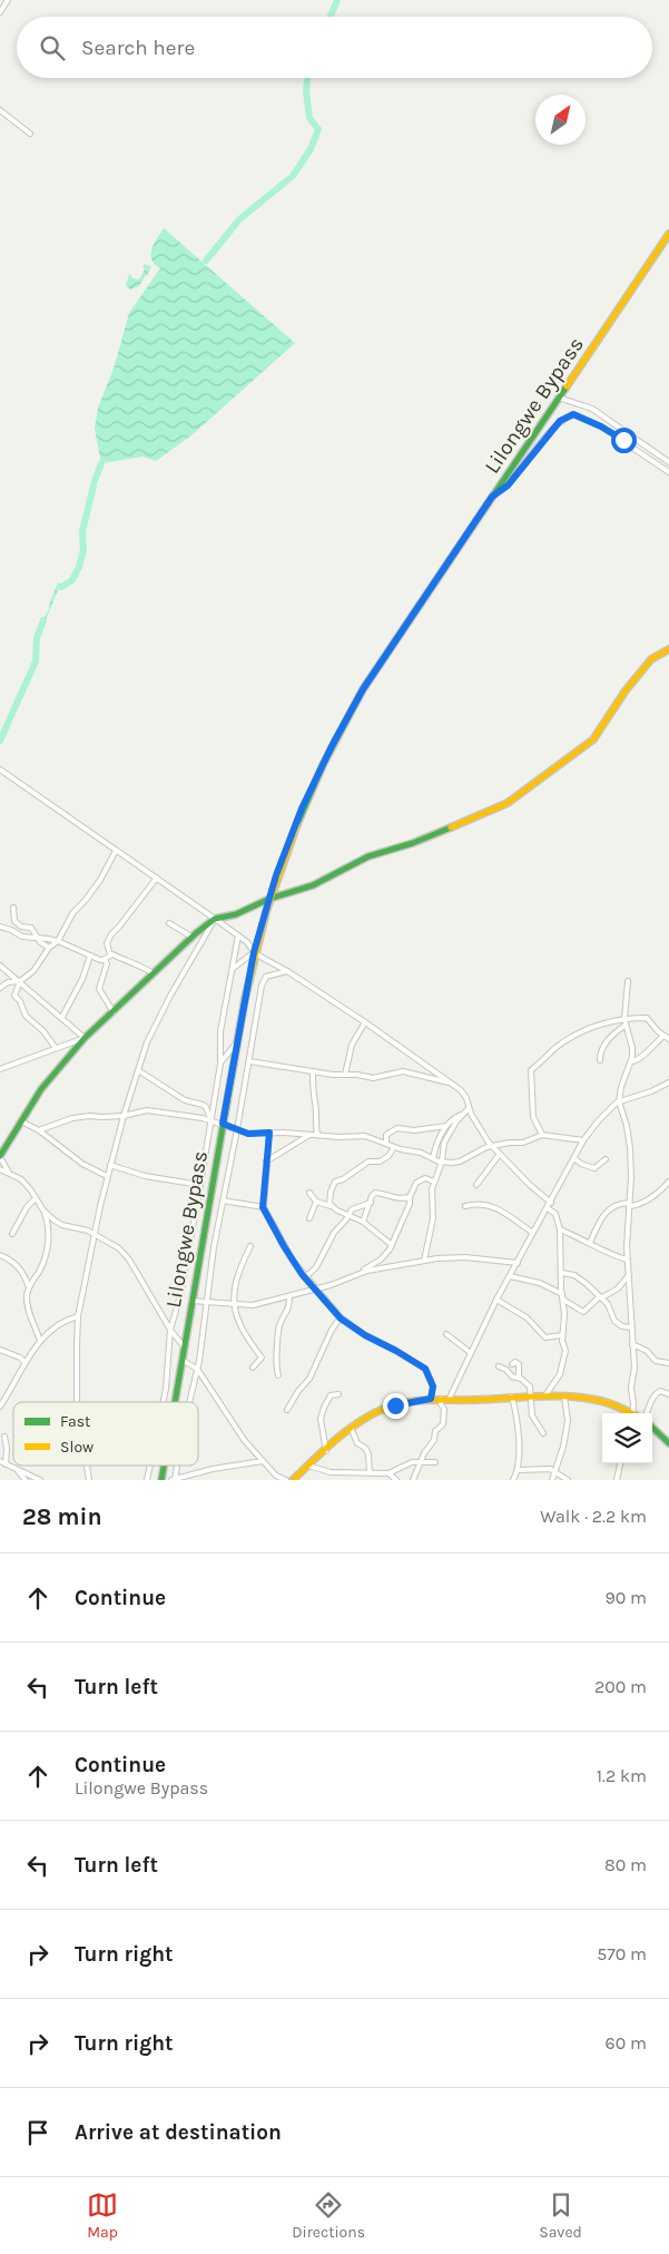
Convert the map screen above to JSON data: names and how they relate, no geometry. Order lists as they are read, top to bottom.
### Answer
{
  "streets": {
    "main road": ["Lilongwe Bypass"]
  },
  "legend": ["Fast", "Slow"],
  "north": "top right",
  "page": {
    "search": "Search here",
    "heading": ["28 min", "Walk · 2.2 km"],
    "list": [
      ["Continue", "90 m"],
      ["Turn left", "200 m"],
      ["Continue", "Lilongwe Bypass", "1.2 km"],
      ["Turn left", "80 m"],
      ["Turn right", "570 m"],
      ["Turn right", "60 m"],
      "Arrive at destination"
    ],
    "nav": ["Map", "Directions", "Saved"]
  }
}
